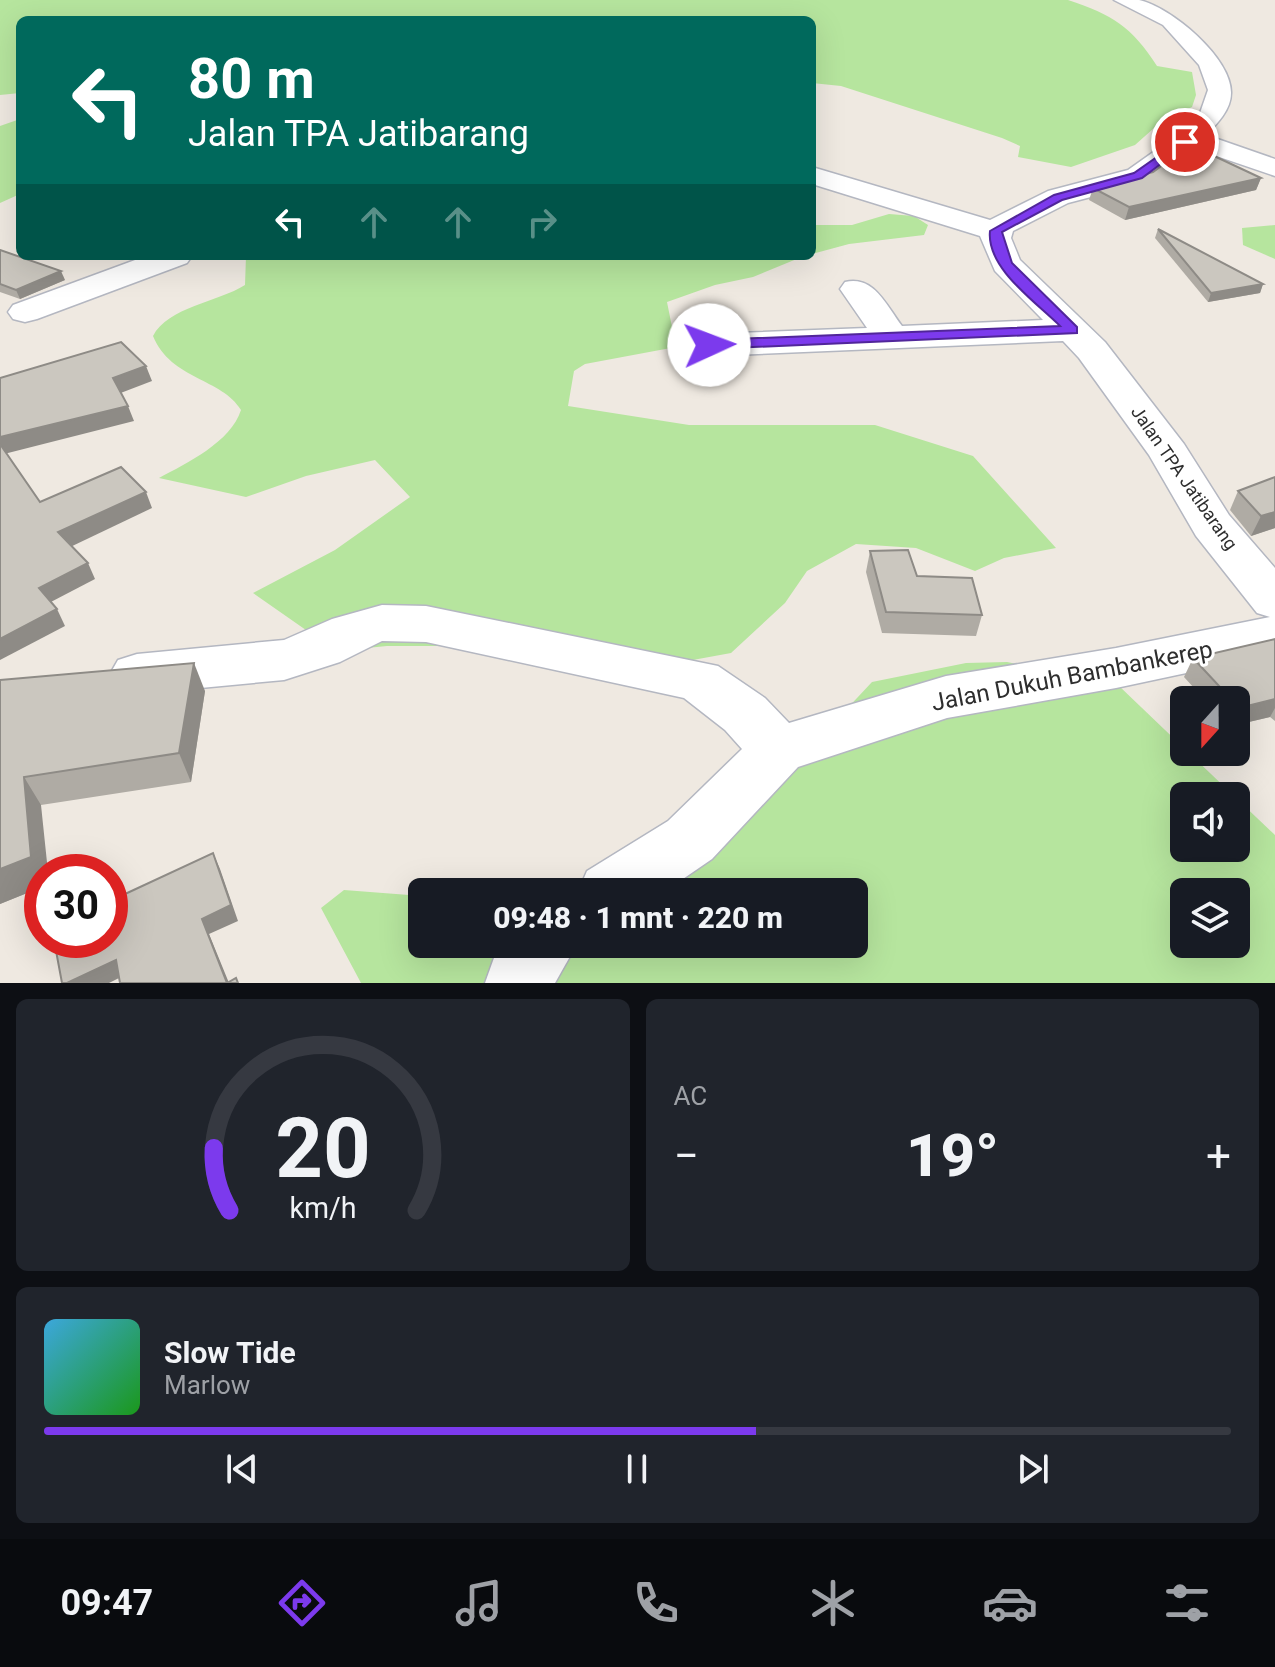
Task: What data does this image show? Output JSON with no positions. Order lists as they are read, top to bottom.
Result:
{
  "streets": {
    "street": ["Jalan TPA Jatibarang", "Jalan Dukuh Bambankerep"]
  },
  "north": "bottom",
  "page": {
    "turn": ["80 m", "Jalan TPA Jatibarang"],
    "limit": "30",
    "trip": "09:48 · 1 mnt · 220 m",
    "tile": "AC",
    "heat": ["−", "19°", "+"],
    "song": ["Slow Tide", "Marlow"],
    "tabs": "09:47",
    "gauge": ["20", "km/h"]
  }
}
